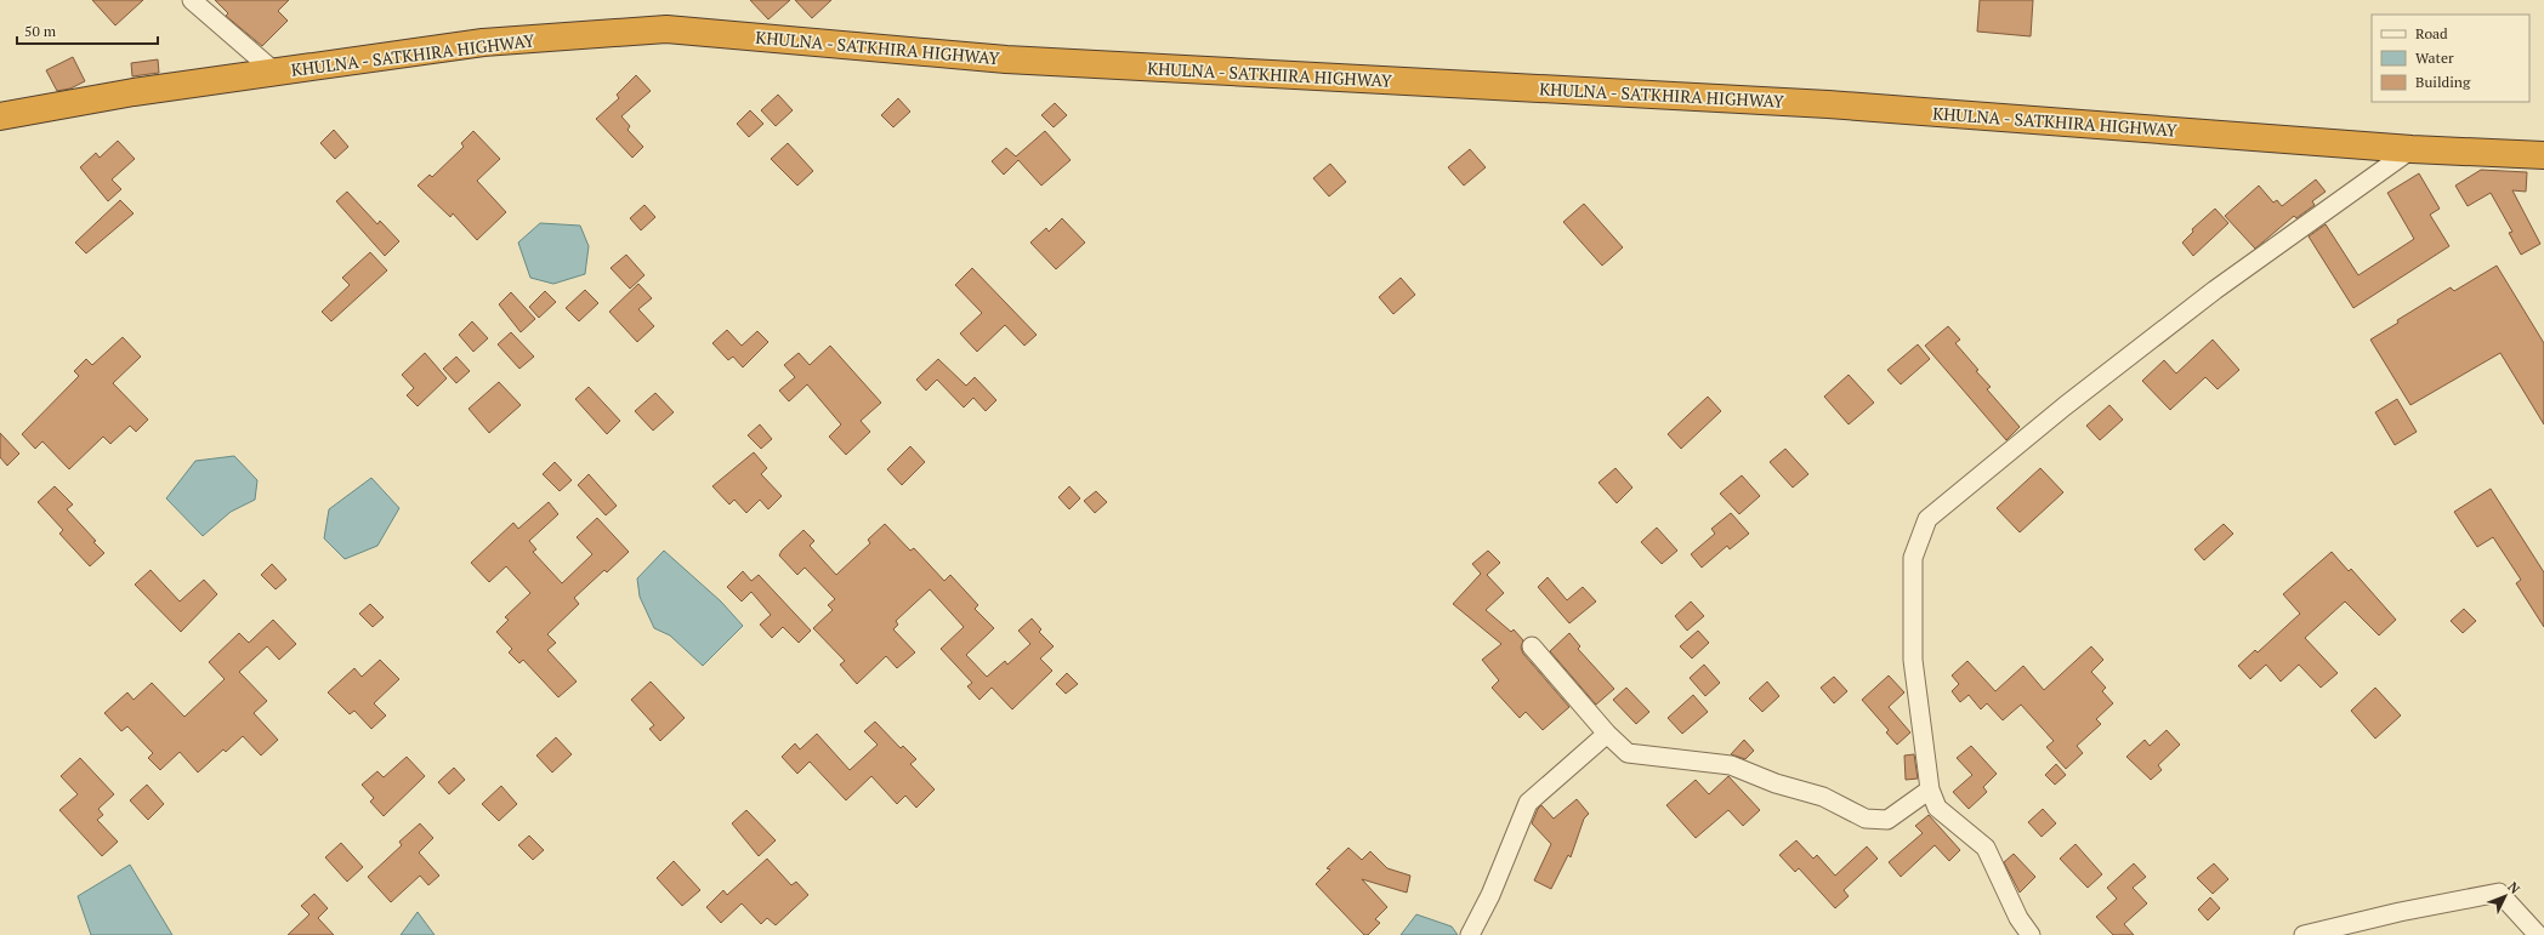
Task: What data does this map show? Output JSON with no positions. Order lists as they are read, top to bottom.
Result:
{
  "streets": {
    "highway": ["KHULNA - SATKHIRA HIGHWAY"]
  },
  "legend": ["Road", "Water", "Building"],
  "scale_bar": "50 m",
  "north": "top right"
}
